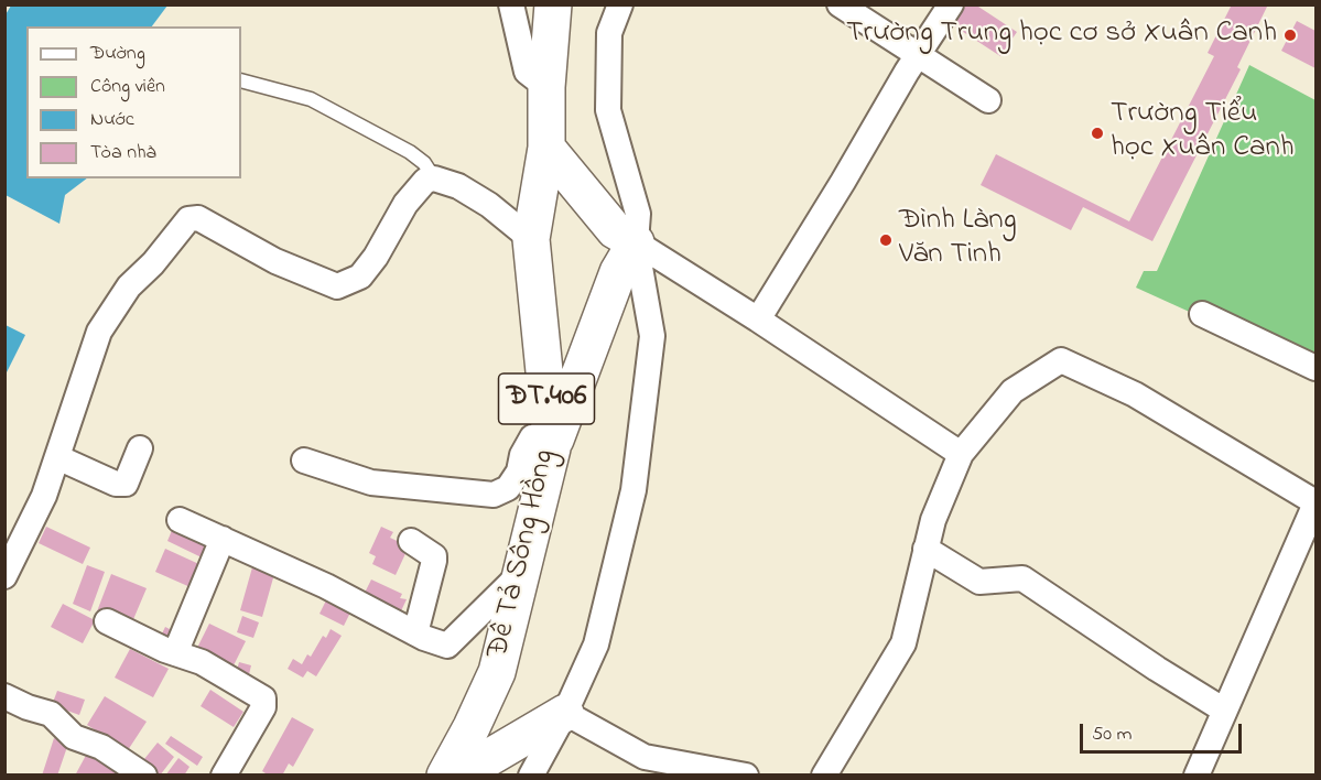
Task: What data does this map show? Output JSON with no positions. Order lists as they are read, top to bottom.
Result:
{
  "streets": {
    "main road": ["ĐT.406", "Đê Tả Sông Hồng"]
  },
  "places": ["Trường Trung học cơ sở Xuân Canh", "Trường Tiểu học Xuân Canh", "Đình Làng Văn Tinh"],
  "legend": [
    "Đường",
    "Công viên",
    "Nước",
    "Tòa nhà"
  ],
  "scale_bar": "50 m"
}
